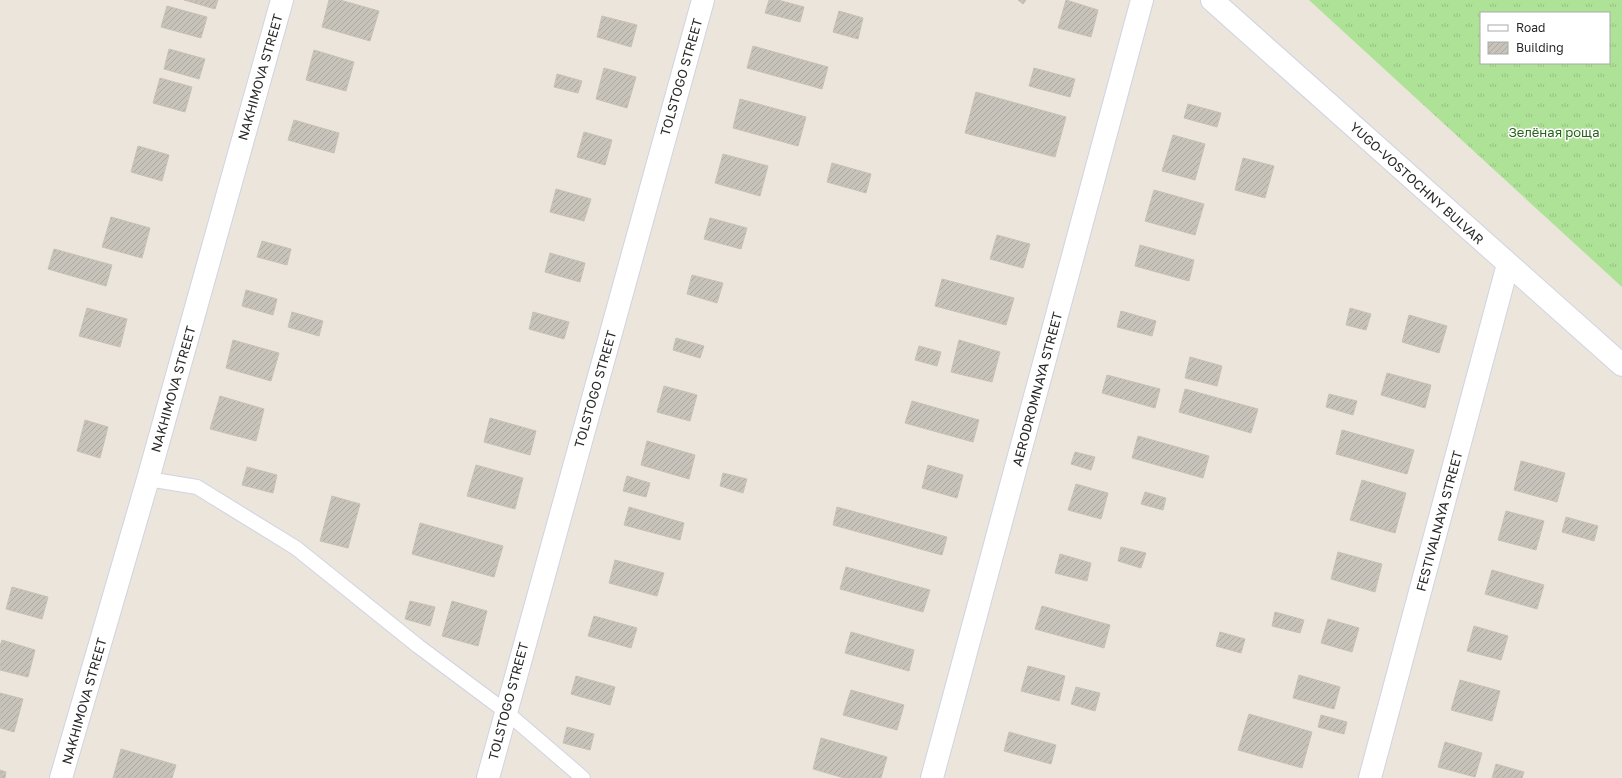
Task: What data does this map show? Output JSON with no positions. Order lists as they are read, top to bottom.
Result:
{
  "streets": {
    "street": [
      "NAKHIMOVA STREET",
      "TOLSTOGO STREET",
      "YUGO-VOSTOCHNY BULVAR",
      "AERODROMNAYA STREET",
      "FESTIVALNAYA STREET"
    ]
  },
  "crossings": [
    ["YUGO-VOSTOCHNY BULVAR", "FESTIVALNAYA STREET"]
  ],
  "parks": ["Зелёная роща"],
  "legend": ["Road", "Building"]
}
